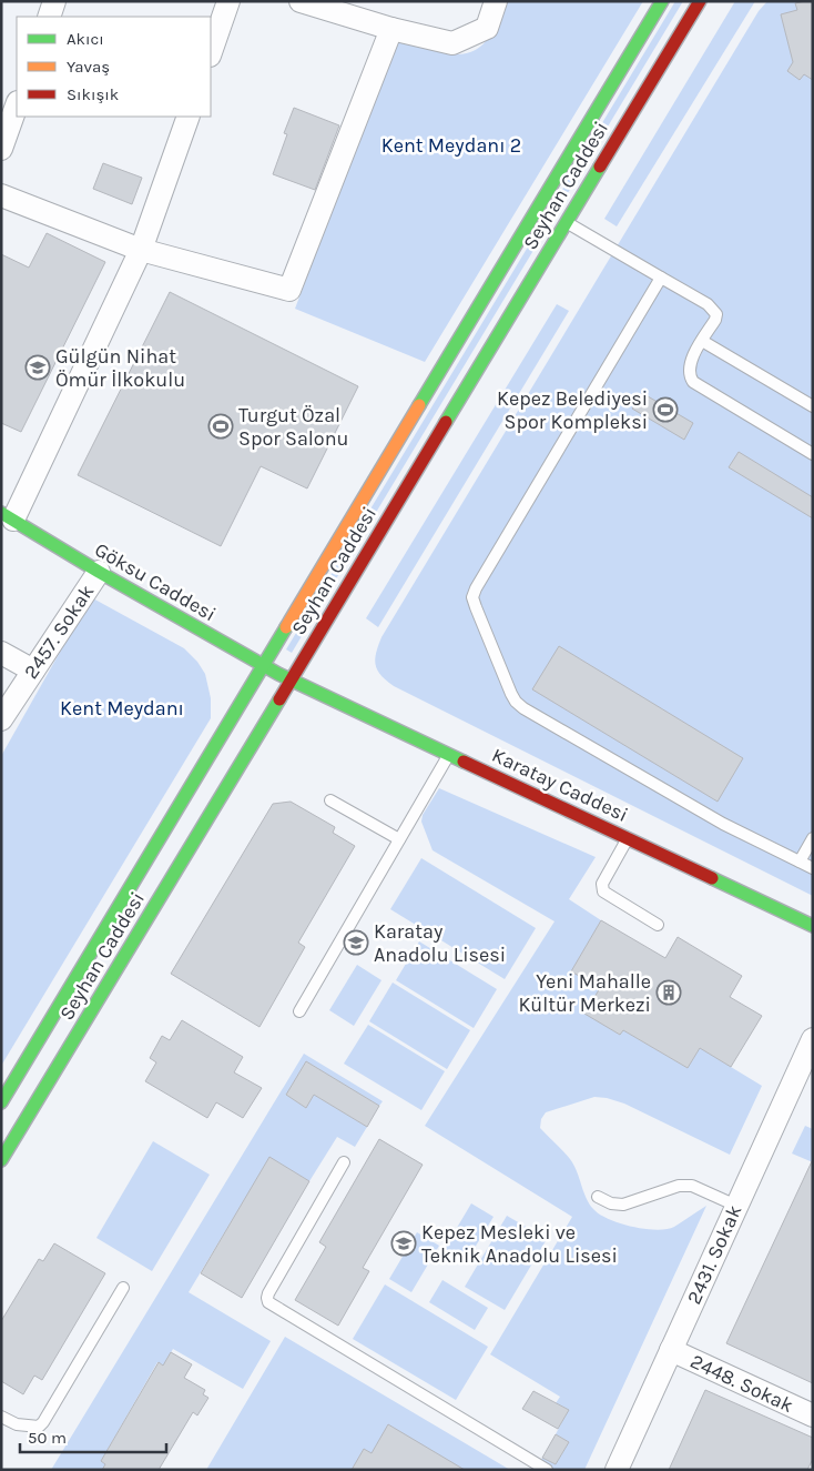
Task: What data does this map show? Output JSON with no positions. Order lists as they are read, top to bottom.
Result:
{
  "streets": {
    "street": [
      "Seyhan Caddesi",
      "Göksu Caddesi",
      "2457. Sokak",
      "Karatay Caddesi",
      "2431. Sokak",
      "2448. Sokak"
    ]
  },
  "crossings": [
    ["Seyhan Caddesi", "Göksu Caddesi"],
    ["Seyhan Caddesi", "Karatay Caddesi"],
    ["Göksu Caddesi", "2457. Sokak"],
    ["Göksu Caddesi", "Karatay Caddesi"],
    ["2431. Sokak", "2448. Sokak"]
  ],
  "parks": ["Kent Meydanı 2", "Kent Meydanı"],
  "places": {
    "school or university": ["Gülgün Nihat Ömür İlkokulu", "Karatay Anadolu Lisesi", "Kepez Mesleki ve Teknik Anadolu Lisesi"],
    "sports": ["Kepez Belediyesi Spor Kompleksi", "Turgut Özal Spor Salonu"],
    "building": ["Yeni Mahalle Kültür Merkezi"]
  },
  "legend": ["Akıcı", "Yavaş", "Sıkışık"],
  "scale_bar": "50 m"
}
